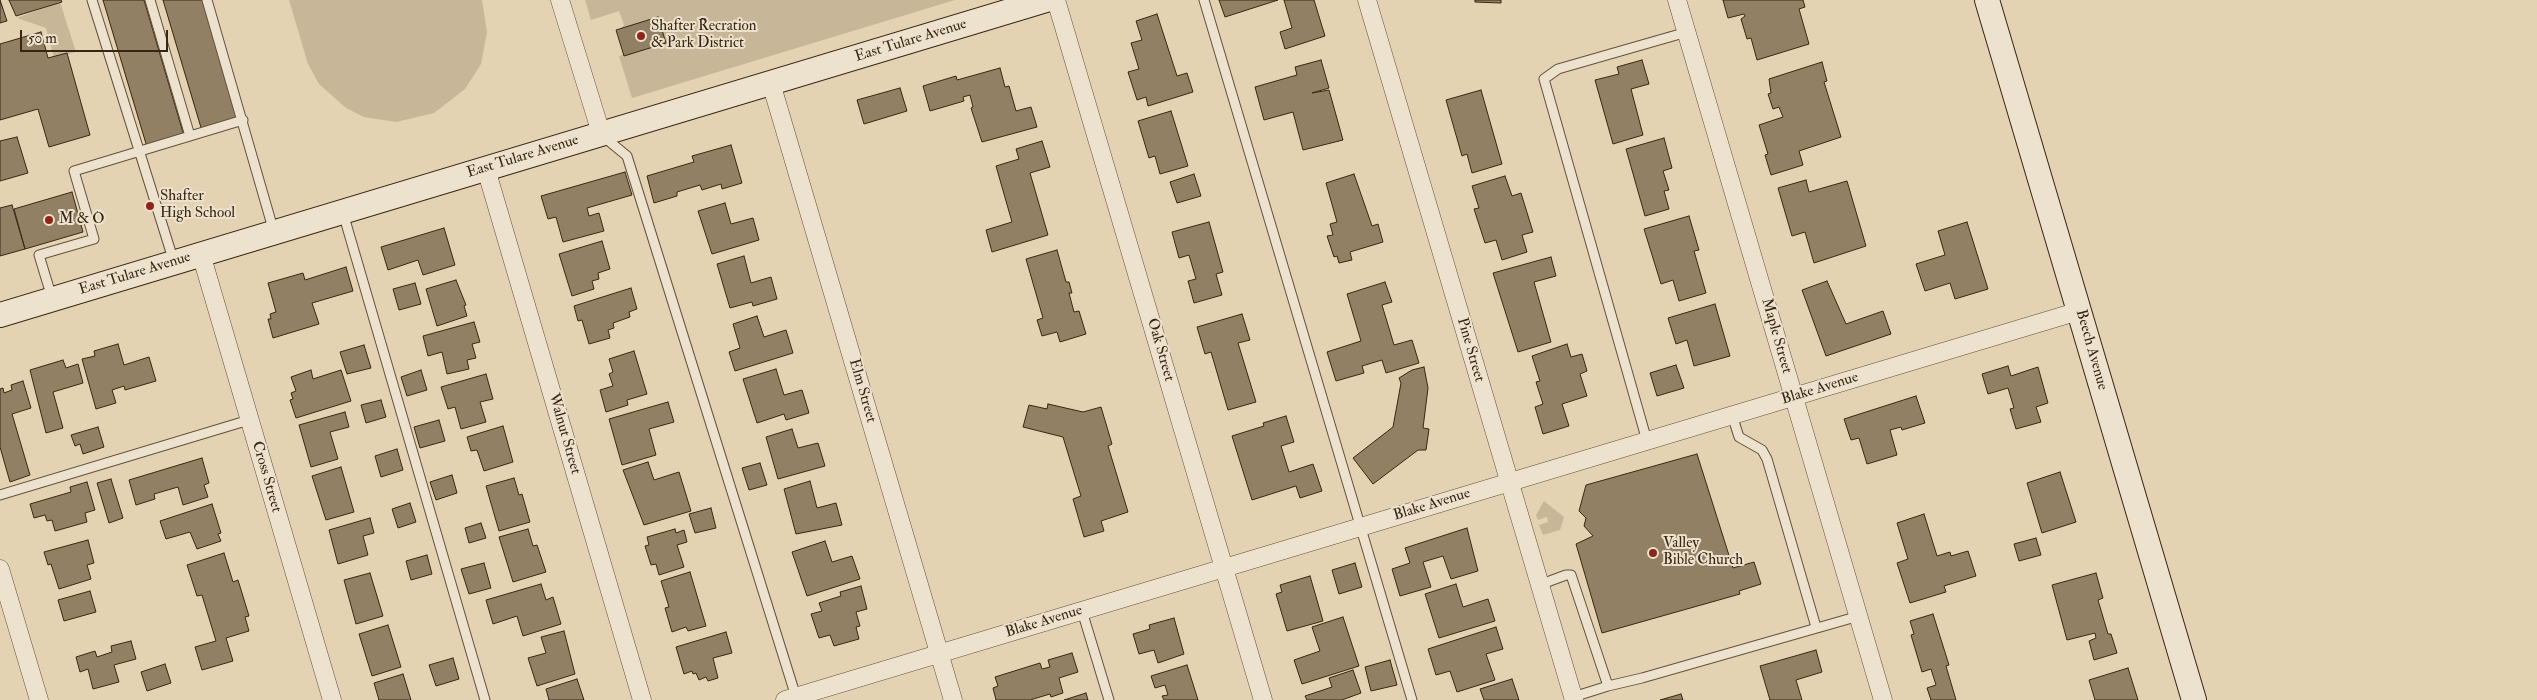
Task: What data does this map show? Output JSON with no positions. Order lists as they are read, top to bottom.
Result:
{
  "streets": {
    "street": [
      "East Tulare Avenue",
      "Maple Street",
      "Oak Street",
      "Pine Street",
      "Beech Avenue",
      "Blake Avenue",
      "Elm Street",
      "Walnut Street",
      "Cross Street"
    ]
  },
  "crossings": [
    ["East Tulare Avenue", "Elm Street"],
    ["East Tulare Avenue", "Walnut Street"],
    ["East Tulare Avenue", "Cross Street"],
    ["Maple Street", "Blake Avenue"],
    ["Oak Street", "Blake Avenue"],
    ["Pine Street", "Blake Avenue"],
    ["Beech Avenue", "Blake Avenue"],
    ["Blake Avenue", "Elm Street"]
  ],
  "places": [
    "Shafter Recration & Park District",
    "Shafter High School",
    "M & O",
    "Valley Bible Church"
  ],
  "scale_bar": "50 m"
}
